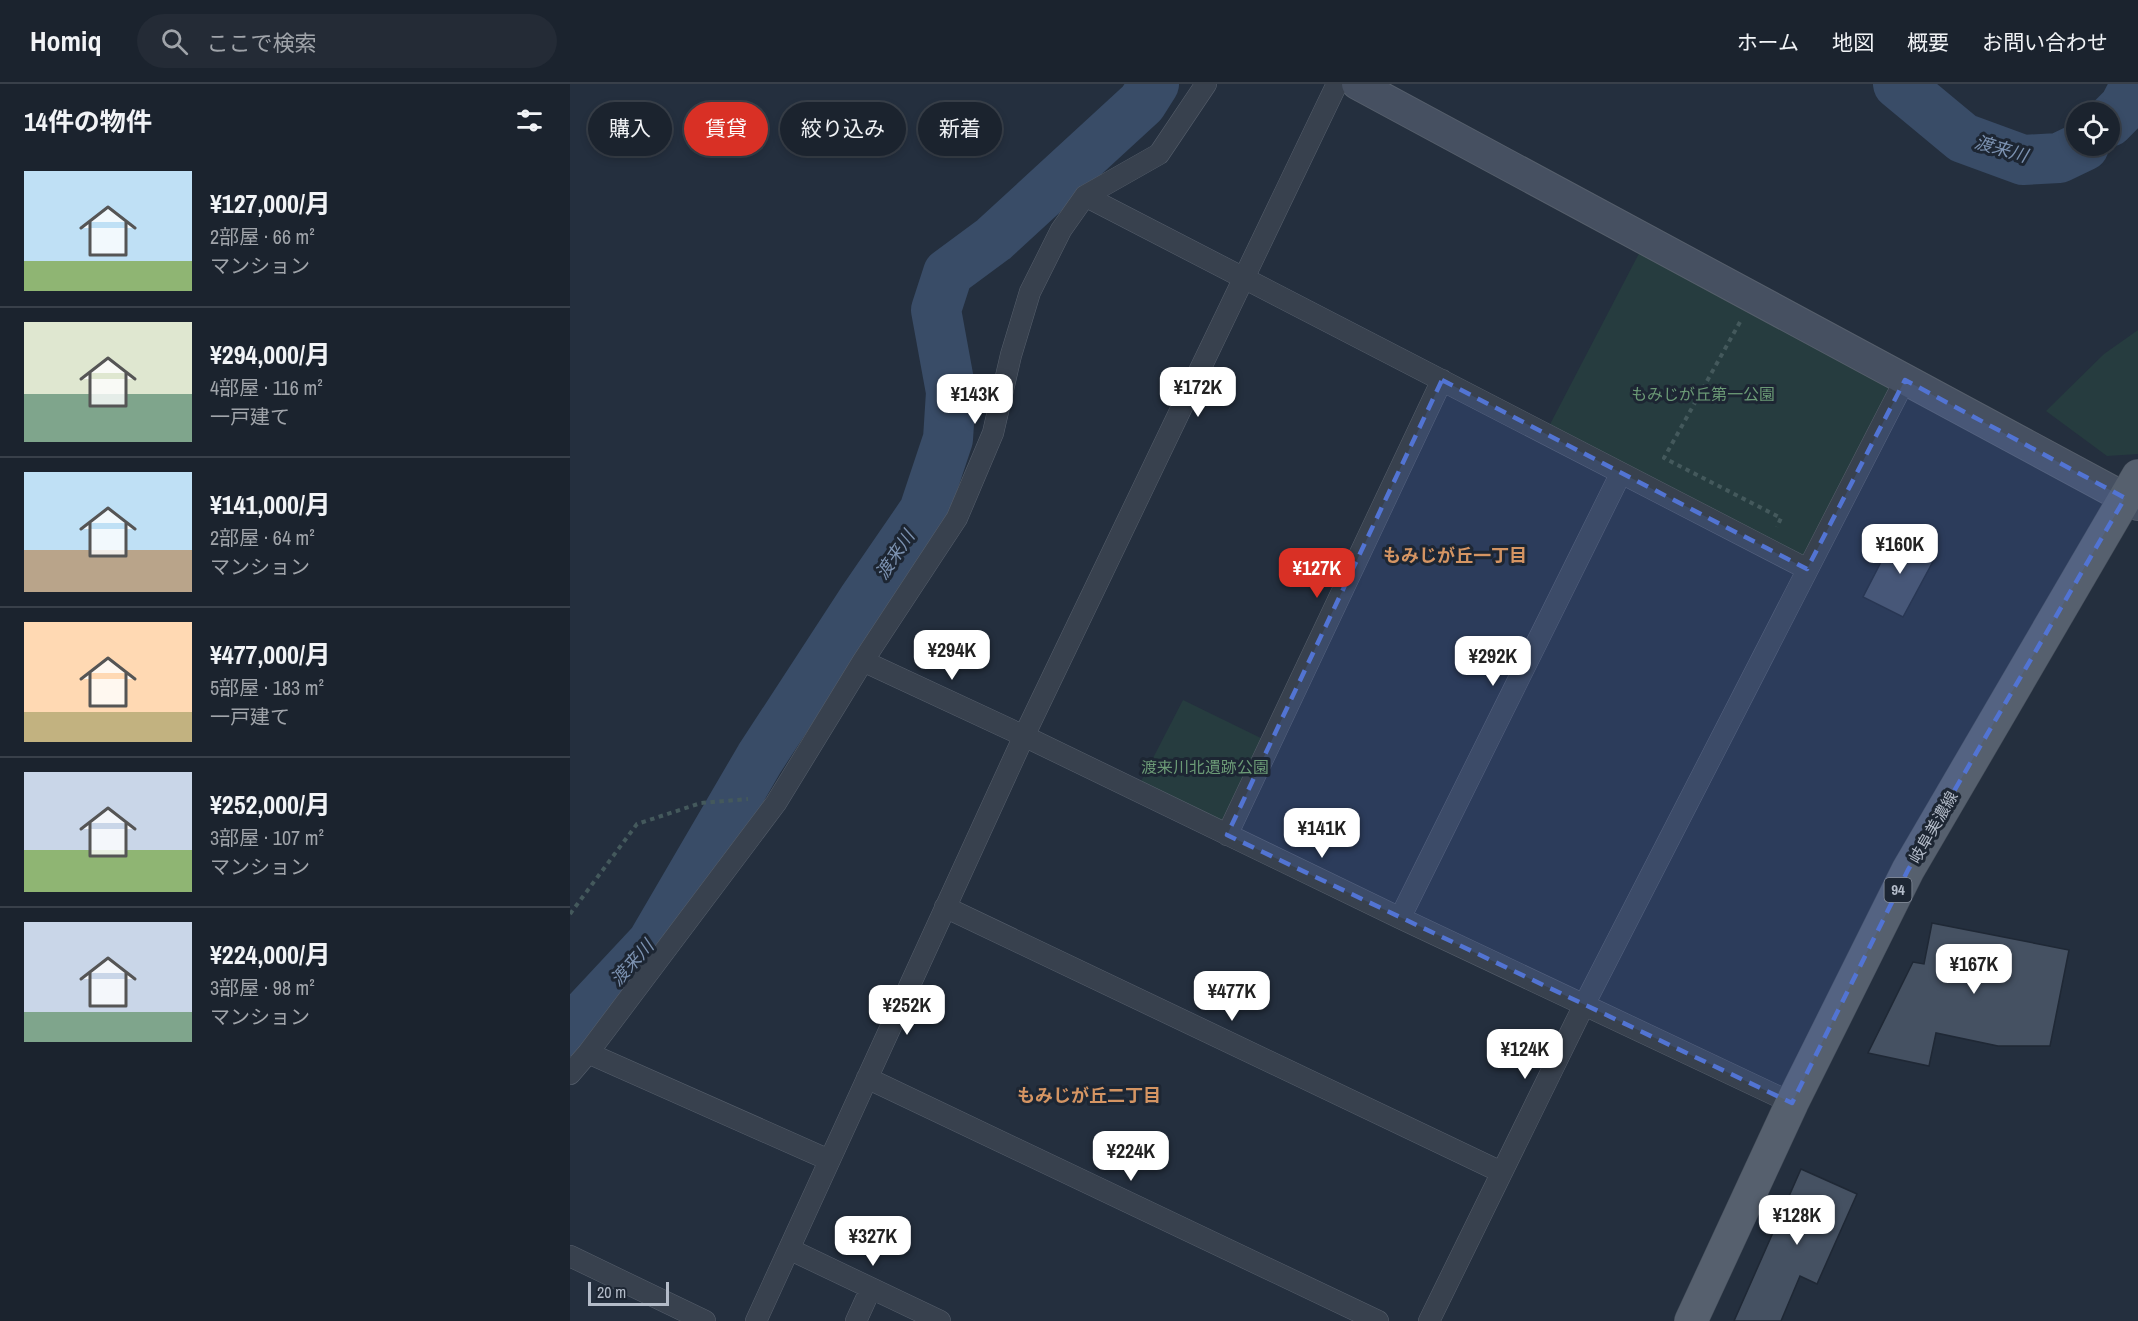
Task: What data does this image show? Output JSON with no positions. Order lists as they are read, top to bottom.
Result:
{
  "streets": {
    "main road": ["岐阜美濃線", "94"]
  },
  "districts": ["もみじが丘一丁目", "もみじが丘二丁目"],
  "water": ["渡来川"],
  "parks": ["もみじが丘第一公園", "渡来川北遺跡公園"],
  "scale_bar": "20 m",
  "page": {
    "header": "Homiq",
    "search": "ここで検索",
    "nav": [
      "ホーム",
      "地図",
      "概要",
      "お問い合わせ"
    ],
    "heading": "14件の物件",
    "chip": [
      "購入",
      "賃貸",
      "絞り込み",
      "新着"
    ],
    "list": [
      {
        "name": "¥127,000/月",
        "note": "2部屋 · 66 m² · マンション"
      },
      {
        "name": "¥294,000/月",
        "note": "4部屋 · 116 m² · 一戸建て"
      },
      {
        "name": "¥141,000/月",
        "note": "2部屋 · 64 m² · マンション"
      },
      {
        "name": "¥477,000/月",
        "note": "5部屋 · 183 m² · 一戸建て"
      },
      {
        "name": "¥252,000/月",
        "note": "3部屋 · 107 m² · マンション"
      },
      {
        "name": "¥224,000/月",
        "note": "3部屋 · 98 m² · マンション"
      }
    ],
    "price": [
      "¥172K",
      "¥143K",
      "¥160K",
      "¥127K",
      "¥294K",
      "¥292K",
      "¥141K",
      "¥167K",
      "¥477K",
      "¥252K",
      "¥124K",
      "¥224K",
      "¥128K",
      "¥327K"
    ],
    "scale": "20 m"
  }
}
